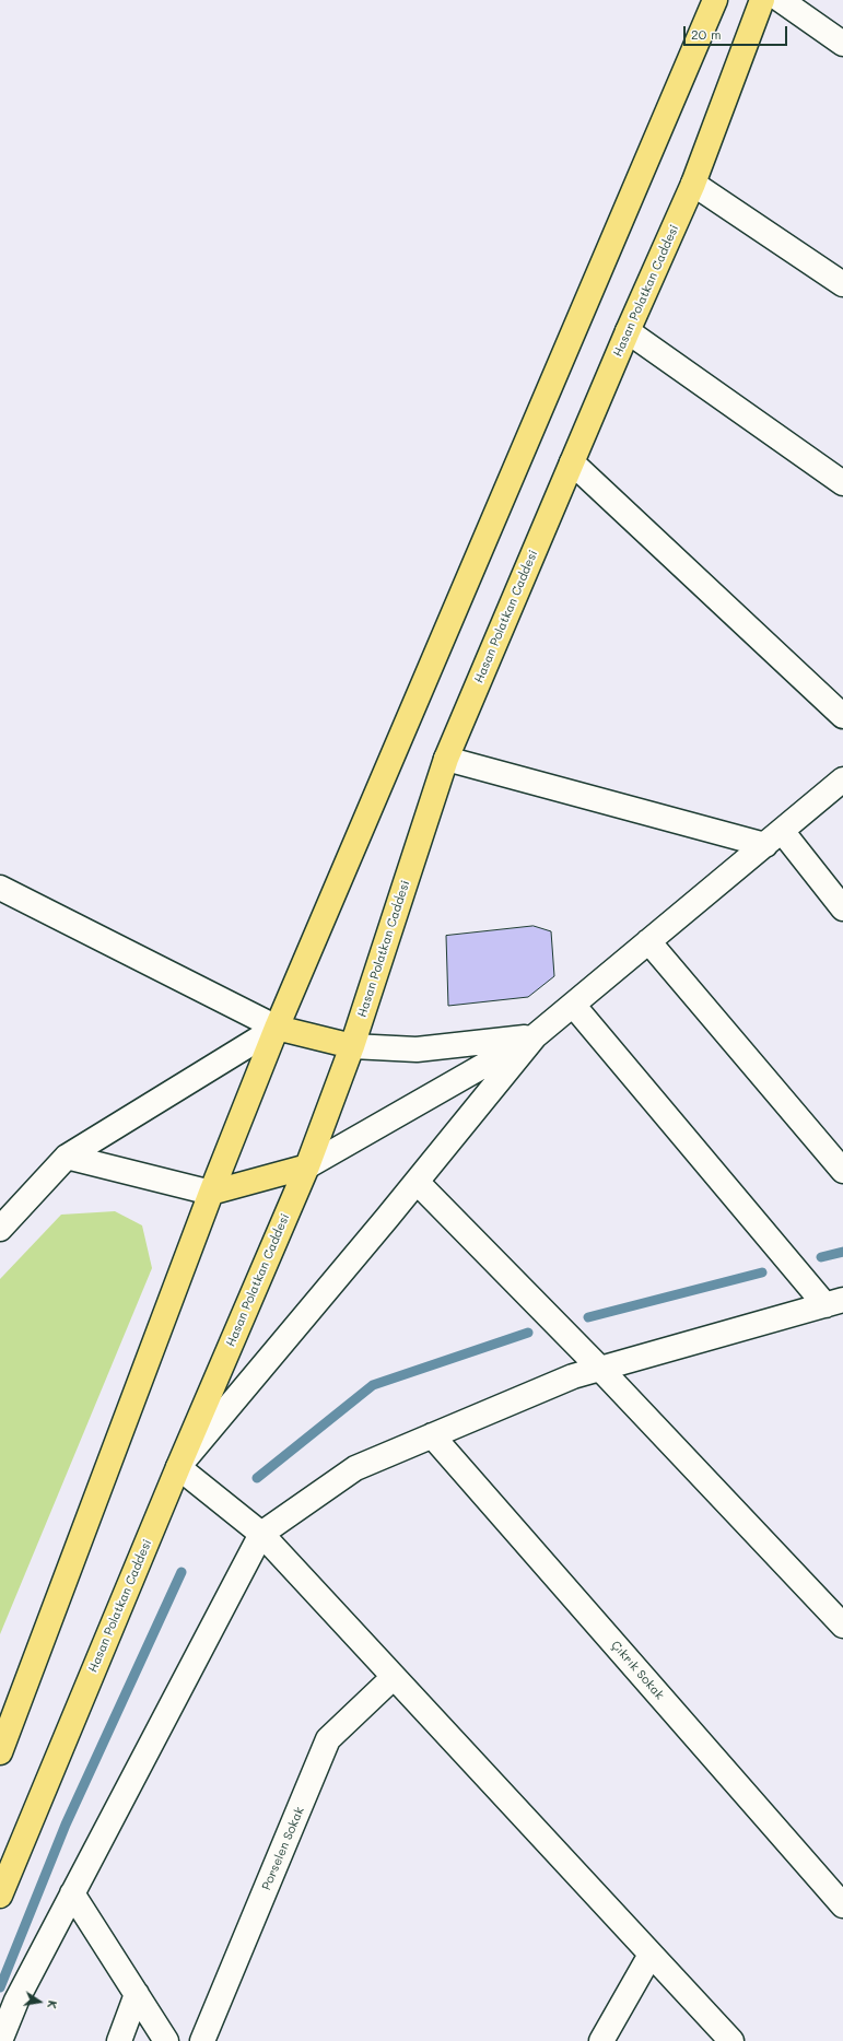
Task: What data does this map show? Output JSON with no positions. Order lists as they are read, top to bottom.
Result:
{
  "streets": {
    "main road": ["Hasan Polatkan Caddesi"],
    "street": ["Çıkrık Sokak", "Porselen Sokak"]
  },
  "scale_bar": "20 m",
  "north": "right"
}
